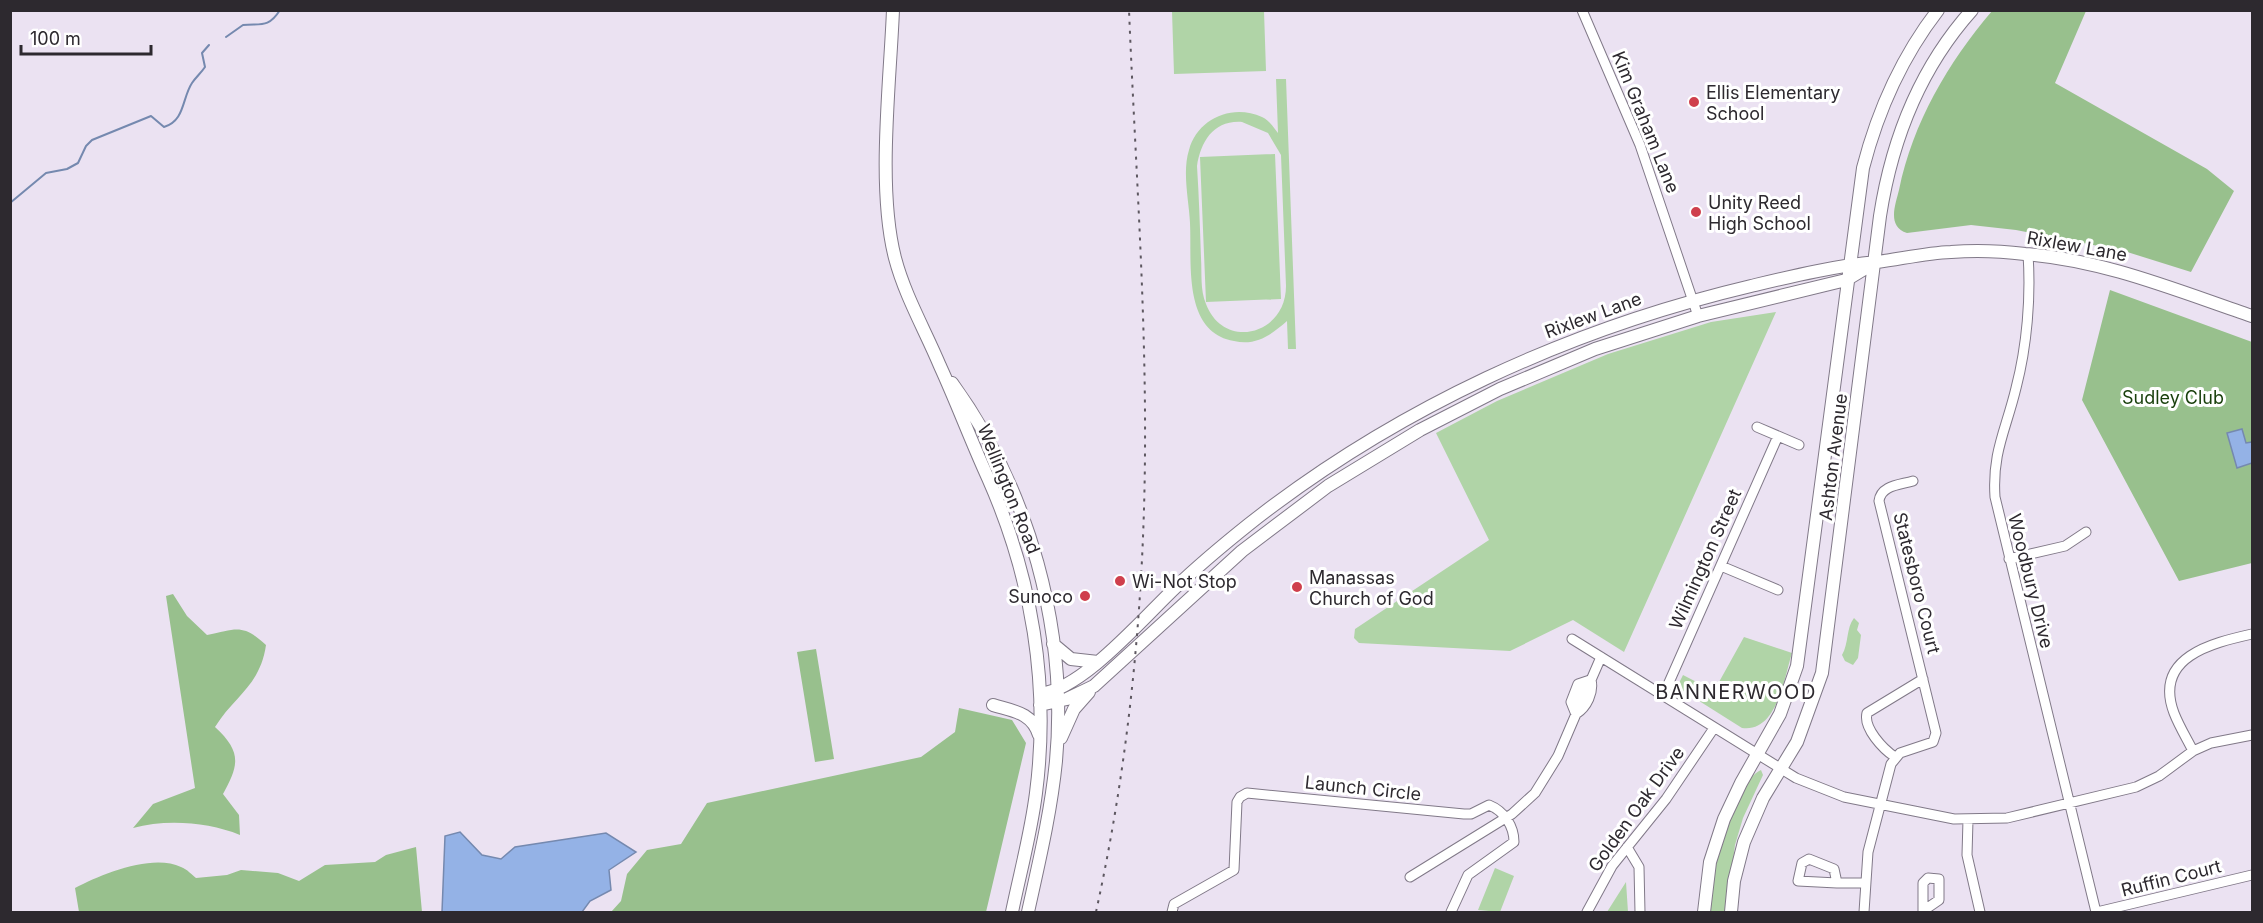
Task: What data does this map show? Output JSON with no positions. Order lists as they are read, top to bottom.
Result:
{
  "streets": {
    "main road": ["Rixlew Lane", "Ashton Avenue", "Wellington Road"],
    "street": [
      "Kim Graham Lane",
      "Wilmington Street",
      "Woodbury Drive",
      "Statesboro Court",
      "Launch Circle",
      "Golden Oak Drive",
      "Ruffin Court"
    ]
  },
  "crossings": [
    ["Kim Graham Lane", "Rixlew Lane"],
    ["Rixlew Lane", "Ashton Avenue"],
    ["Rixlew Lane", "Wellington Road"],
    ["Rixlew Lane", "Woodbury Drive"],
    ["Woodbury Drive", "Ruffin Court"]
  ],
  "districts": ["BANNERWOOD"],
  "parks": ["Sudley Club"],
  "places": [
    "Ellis Elementary School",
    "Unity Reed High School",
    "Wi-Not Stop",
    "Manassas Church of God",
    "Sunoco"
  ],
  "scale_bar": "100 m"
}
